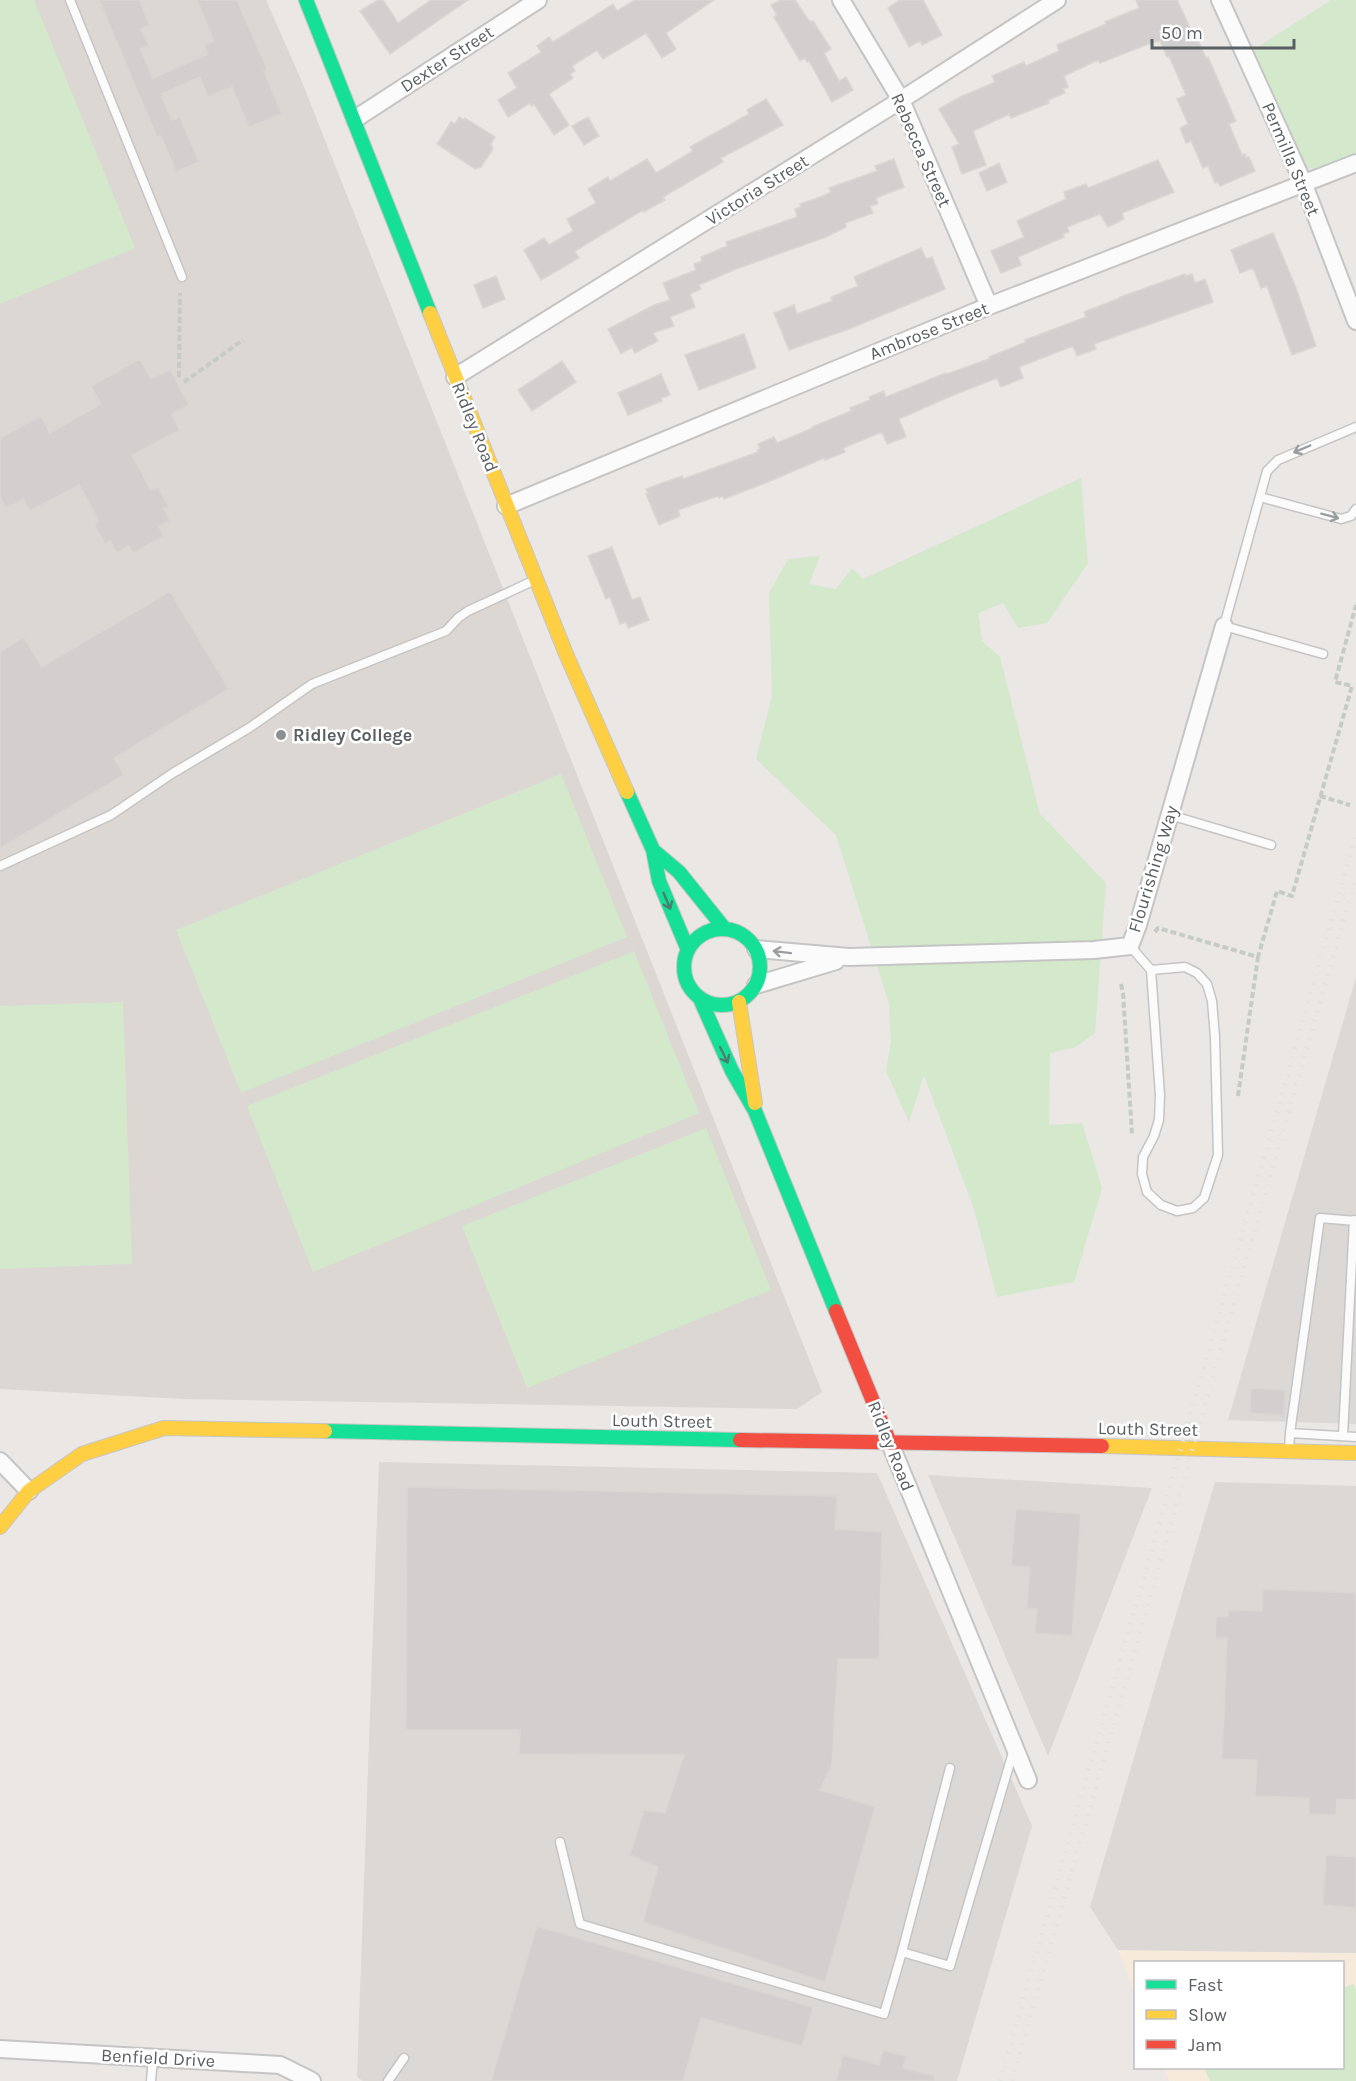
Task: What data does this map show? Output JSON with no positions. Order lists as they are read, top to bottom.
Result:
{
  "streets": {
    "street": [
      "Dexter Street",
      "Rebecca Street",
      "Permilla Street",
      "Victoria Street",
      "Ambrose Street",
      "Ridley Road",
      "Flourishing Way",
      "Louth Street",
      "Benfield Drive"
    ]
  },
  "crossings": [
    ["Dexter Street", "Ridley Road"],
    ["Rebecca Street", "Victoria Street"],
    ["Rebecca Street", "Ambrose Street"],
    ["Permilla Street", "Ambrose Street"],
    ["Victoria Street", "Ridley Road"],
    ["Ambrose Street", "Ridley Road"],
    ["Ridley Road", "Flourishing Way"],
    ["Ridley Road", "Louth Street"]
  ],
  "places": ["Ridley College"],
  "legend": ["Fast", "Slow", "Jam"],
  "scale_bar": "50 m"
}
